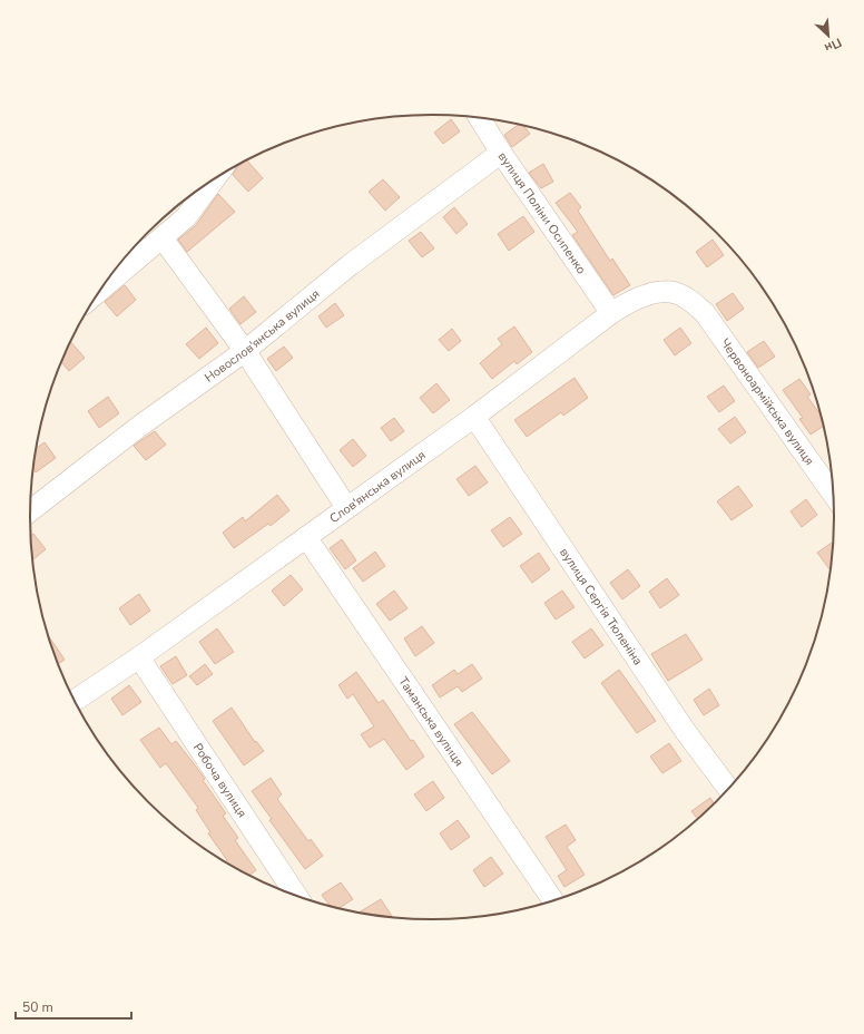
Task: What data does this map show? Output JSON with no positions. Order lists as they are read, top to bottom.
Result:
{
  "streets": {
    "street": [
      "вулиця Поліни Осипенко",
      "Новослов'янська вулиця",
      "Червоноармійська вулиця",
      "Слов'янська вулиця",
      "вулиця Сергія Тюленіна",
      "Таманська вулиця",
      "Робоча вулиця"
    ]
  },
  "crossings": [
    ["вулиця Поліни Осипенко", "Новослов'янська вулиця"],
    ["вулиця Поліни Осипенко", "Слов'янська вулиця"],
    ["Червоноармійська вулиця", "Слов'янська вулиця"],
    ["Слов'янська вулиця", "вулиця Сергія Тюленіна"],
    ["Слов'янська вулиця", "Таманська вулиця"],
    ["Слов'янська вулиця", "Робоча вулиця"]
  ],
  "scale_bar": "50 m",
  "north": "bottom right"
}
